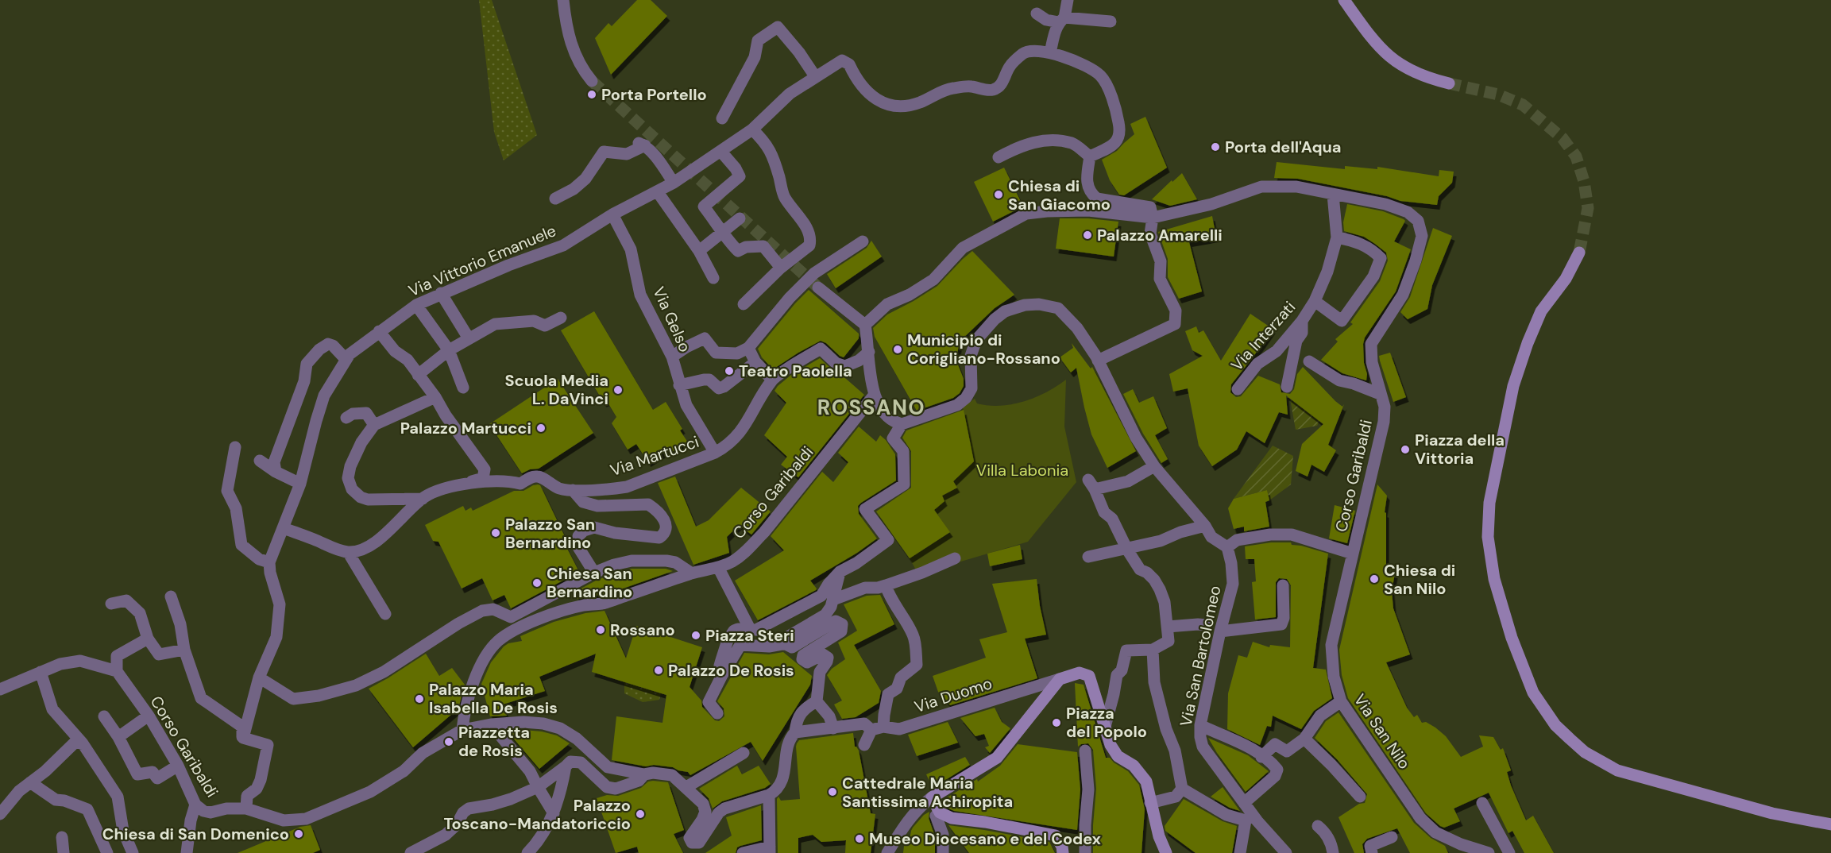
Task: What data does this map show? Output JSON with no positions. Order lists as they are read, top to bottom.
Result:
{
  "streets": {
    "street": [
      "Via Vittorio Emanuele",
      "Via Gelso",
      "Via Interzati",
      "Via Martucci",
      "Corso Garibaldi",
      "Via San Bartolomeo",
      "Via Duomo",
      "Via San Nilo"
    ]
  },
  "crossings": [
    ["Via Vittorio Emanuele", "Via Gelso"],
    ["Via Gelso", "Via Martucci"],
    ["Via Interzati", "Corso Garibaldi"],
    ["Corso Garibaldi", "Via San Nilo"]
  ],
  "districts": ["ROSSANO"],
  "parks": ["Villa Labonia"],
  "places": [
    "Porta Portello",
    "Porta dell'Aqua",
    "Chiesa di San Giacomo",
    "Palazzo Amarelli",
    "Municipio di Corigliano-Rossano",
    "Teatro Paolella",
    "Scuola Media L. DaVinci",
    "Palazzo Martucci",
    "Piazza della Vittoria",
    "Palazzo San Bernardino",
    "Chiesa di San Nilo",
    "Chiesa San Bernardino",
    "Rossano",
    "Piazza Steri",
    "Palazzo De Rosis",
    "Palazzo Maria Isabella De Rosis",
    "Piazza del Popolo",
    "Piazzetta de Rosis",
    "Cattedrale Maria Santissima Achiropita",
    "Palazzo Toscano-Mandatoriccio",
    "Chiesa di San Domenico",
    "Museo Diocesano e del Codex"
  ]
}
